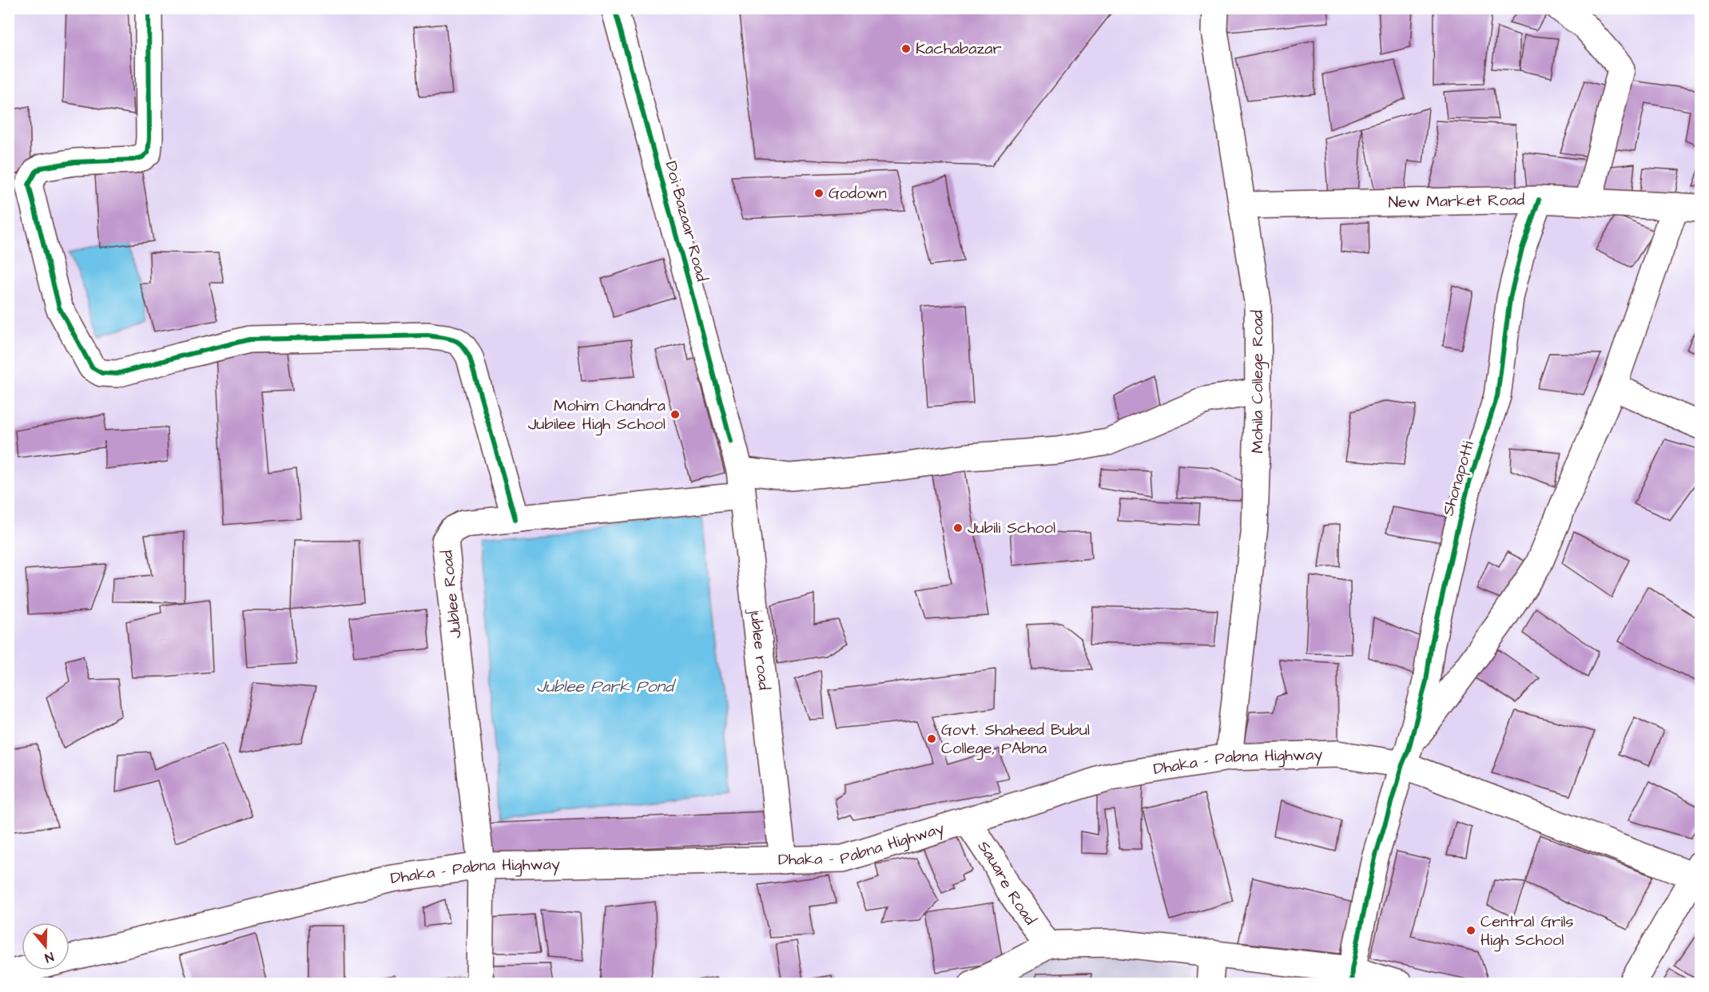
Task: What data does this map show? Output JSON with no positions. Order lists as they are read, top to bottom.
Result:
{
  "streets": {
    "street": [
      "New Market Road",
      "Doi Bazaar Road",
      "Mohila College Road",
      "Shonapotti",
      "Jublee Road",
      "jublee road",
      "Dhaka - Pabna Highway",
      "Sauare Road"
    ]
  },
  "crossings": [
    ["New Market Road", "Mohila College Road"],
    ["New Market Road", "Shonapotti"],
    ["Doi Bazaar Road", "jublee road"],
    ["Mohila College Road", "Jublee Road"],
    ["Mohila College Road", "Dhaka - Pabna Highway"],
    ["Shonapotti", "Dhaka - Pabna Highway"],
    ["Jublee Road", "jublee road"],
    ["Jublee Road", "Dhaka - Pabna Highway"],
    ["jublee road", "Dhaka - Pabna Highway"],
    ["Dhaka - Pabna Highway", "Sauare Road"]
  ],
  "water": ["Jublee Park Pond"],
  "places": [
    "Kachabazar",
    "Godown",
    "Mohim Chandra Jubilee High School",
    "Jubili School",
    "Govt. Shaheed Bubul College, PAbna",
    "Central Grils High School"
  ],
  "north": "bottom"
}
